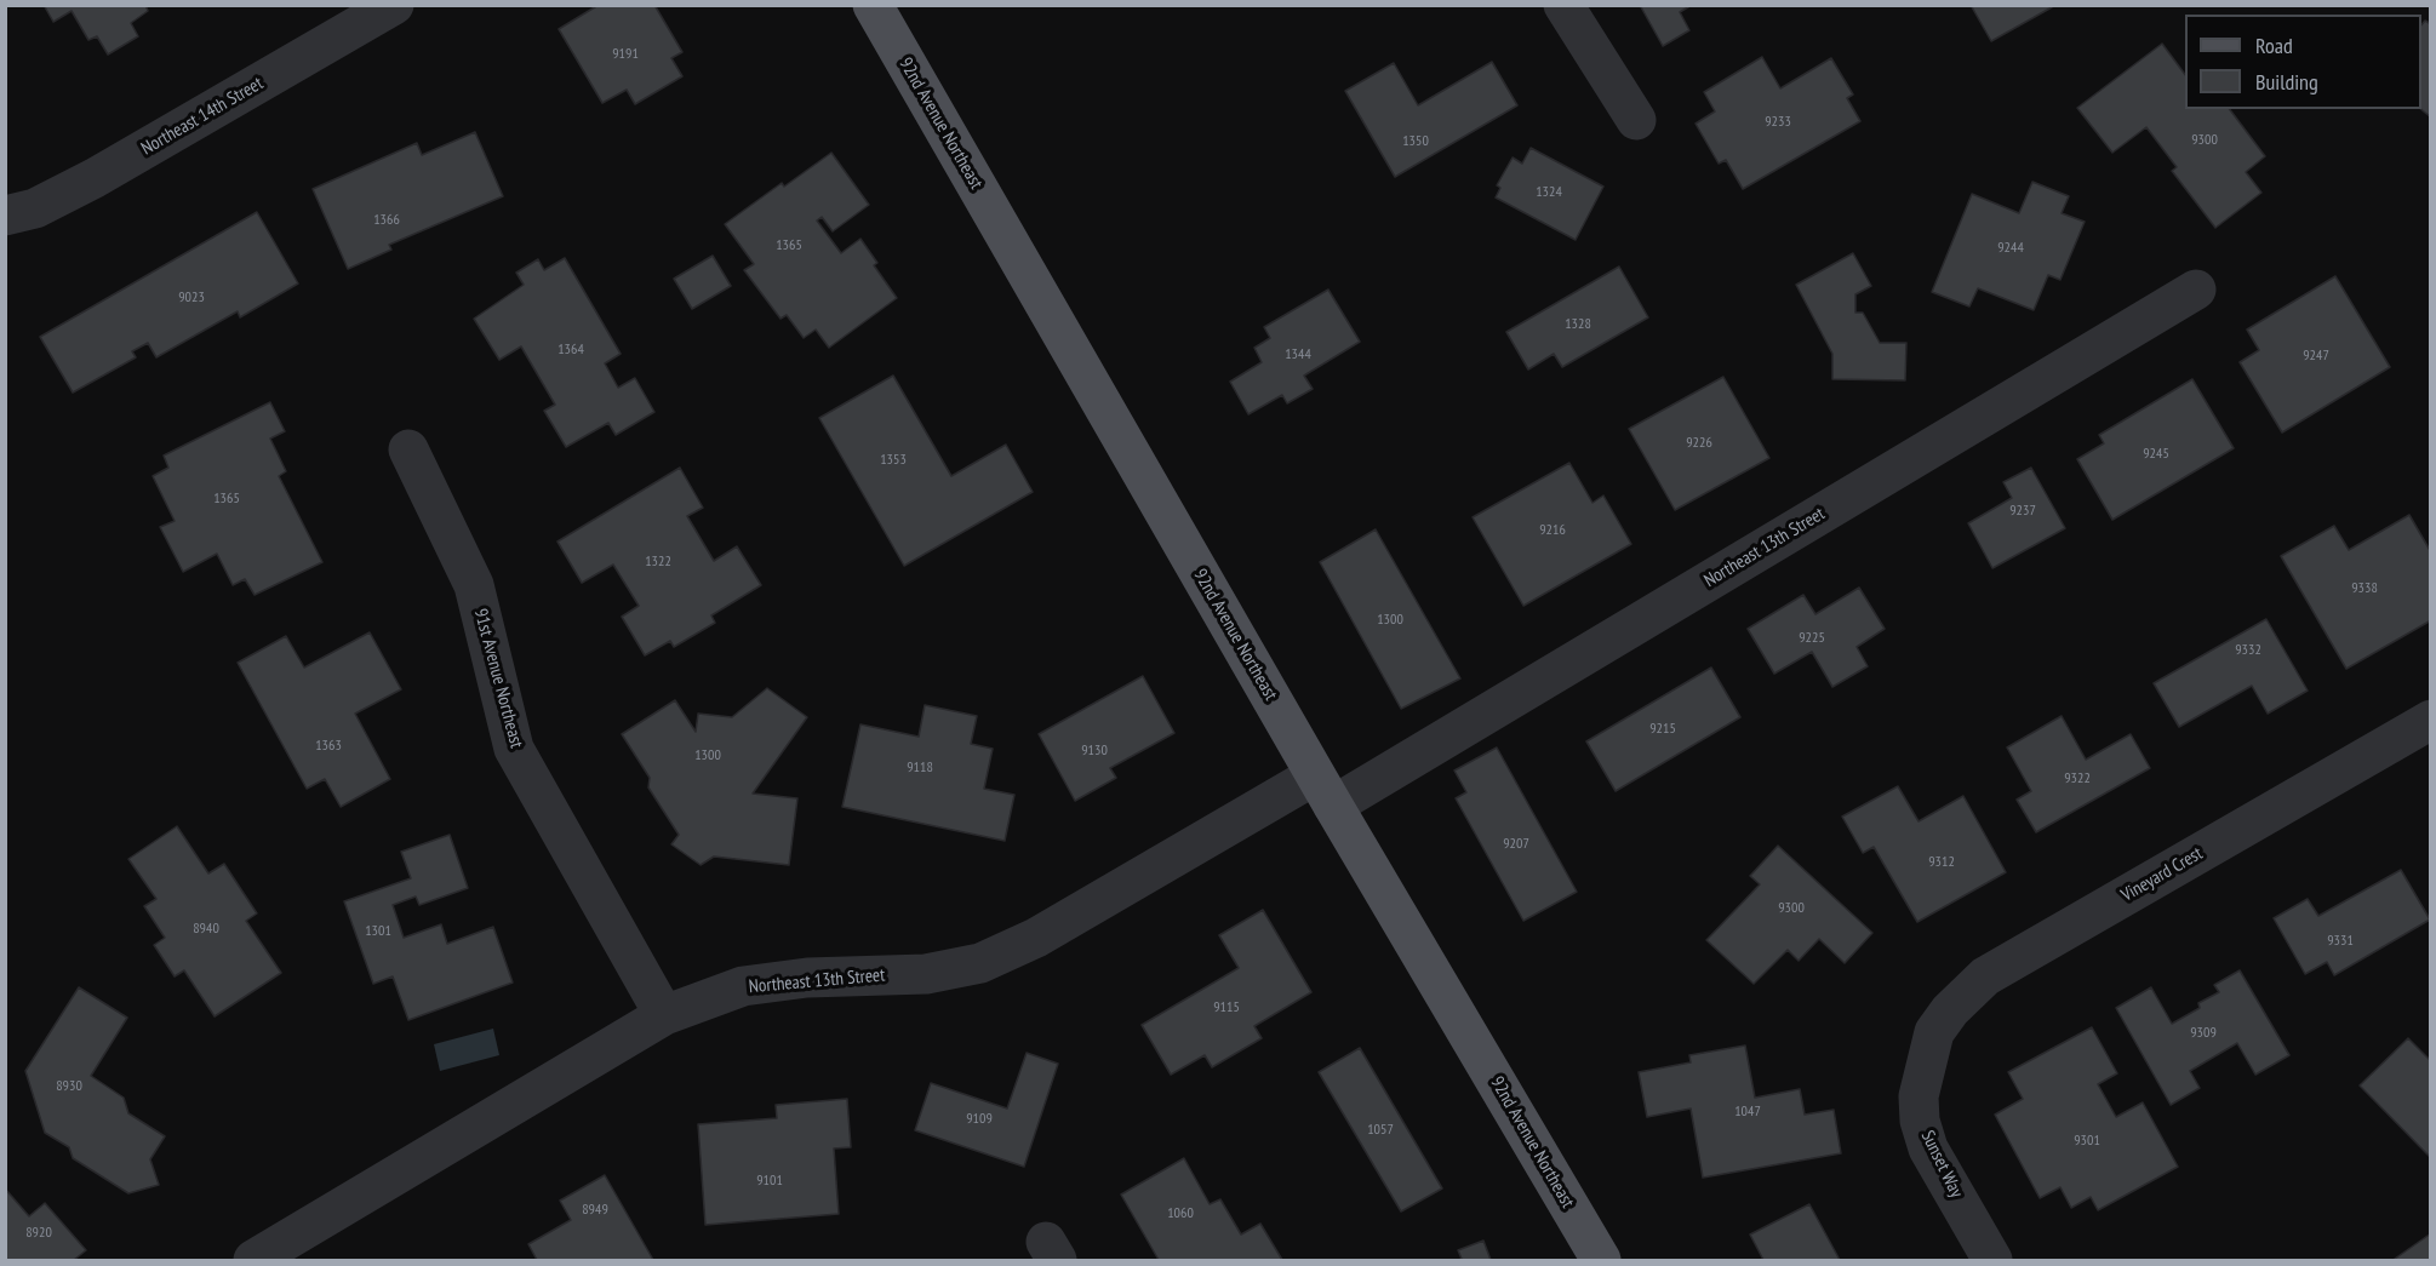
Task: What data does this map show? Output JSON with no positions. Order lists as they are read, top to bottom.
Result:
{
  "streets": {
    "main road": ["92nd Avenue Northeast"],
    "street": [
      "Northeast 14th Street",
      "Northeast 13th Street",
      "91st Avenue Northeast",
      "Vineyard Crest",
      "Sunset Way"
    ]
  },
  "crossings": [
    ["92nd Avenue Northeast", "Northeast 13th Street"],
    ["Northeast 13th Street", "91st Avenue Northeast"],
    ["Vineyard Crest", "Sunset Way"]
  ],
  "house_numbers": [
    "9191",
    "9233",
    "9300",
    "1350",
    "1324",
    "1366",
    "1365",
    "9244",
    "9023",
    "1328",
    "1364",
    "1344",
    "9247",
    "9226",
    "9245",
    "1353",
    "1365",
    "9237",
    "9216",
    "1322",
    "9338",
    "1300",
    "9225",
    "9332",
    "9215",
    "1363",
    "9130",
    "1300",
    "9118",
    "9322",
    "9207",
    "9312",
    "9300",
    "8940",
    "1301",
    "9331",
    "9115",
    "9309",
    "8930",
    "1047",
    "9109",
    "1057",
    "9301",
    "9101",
    "8949",
    "1060",
    "8920"
  ],
  "legend": ["Road", "Building"]
}
